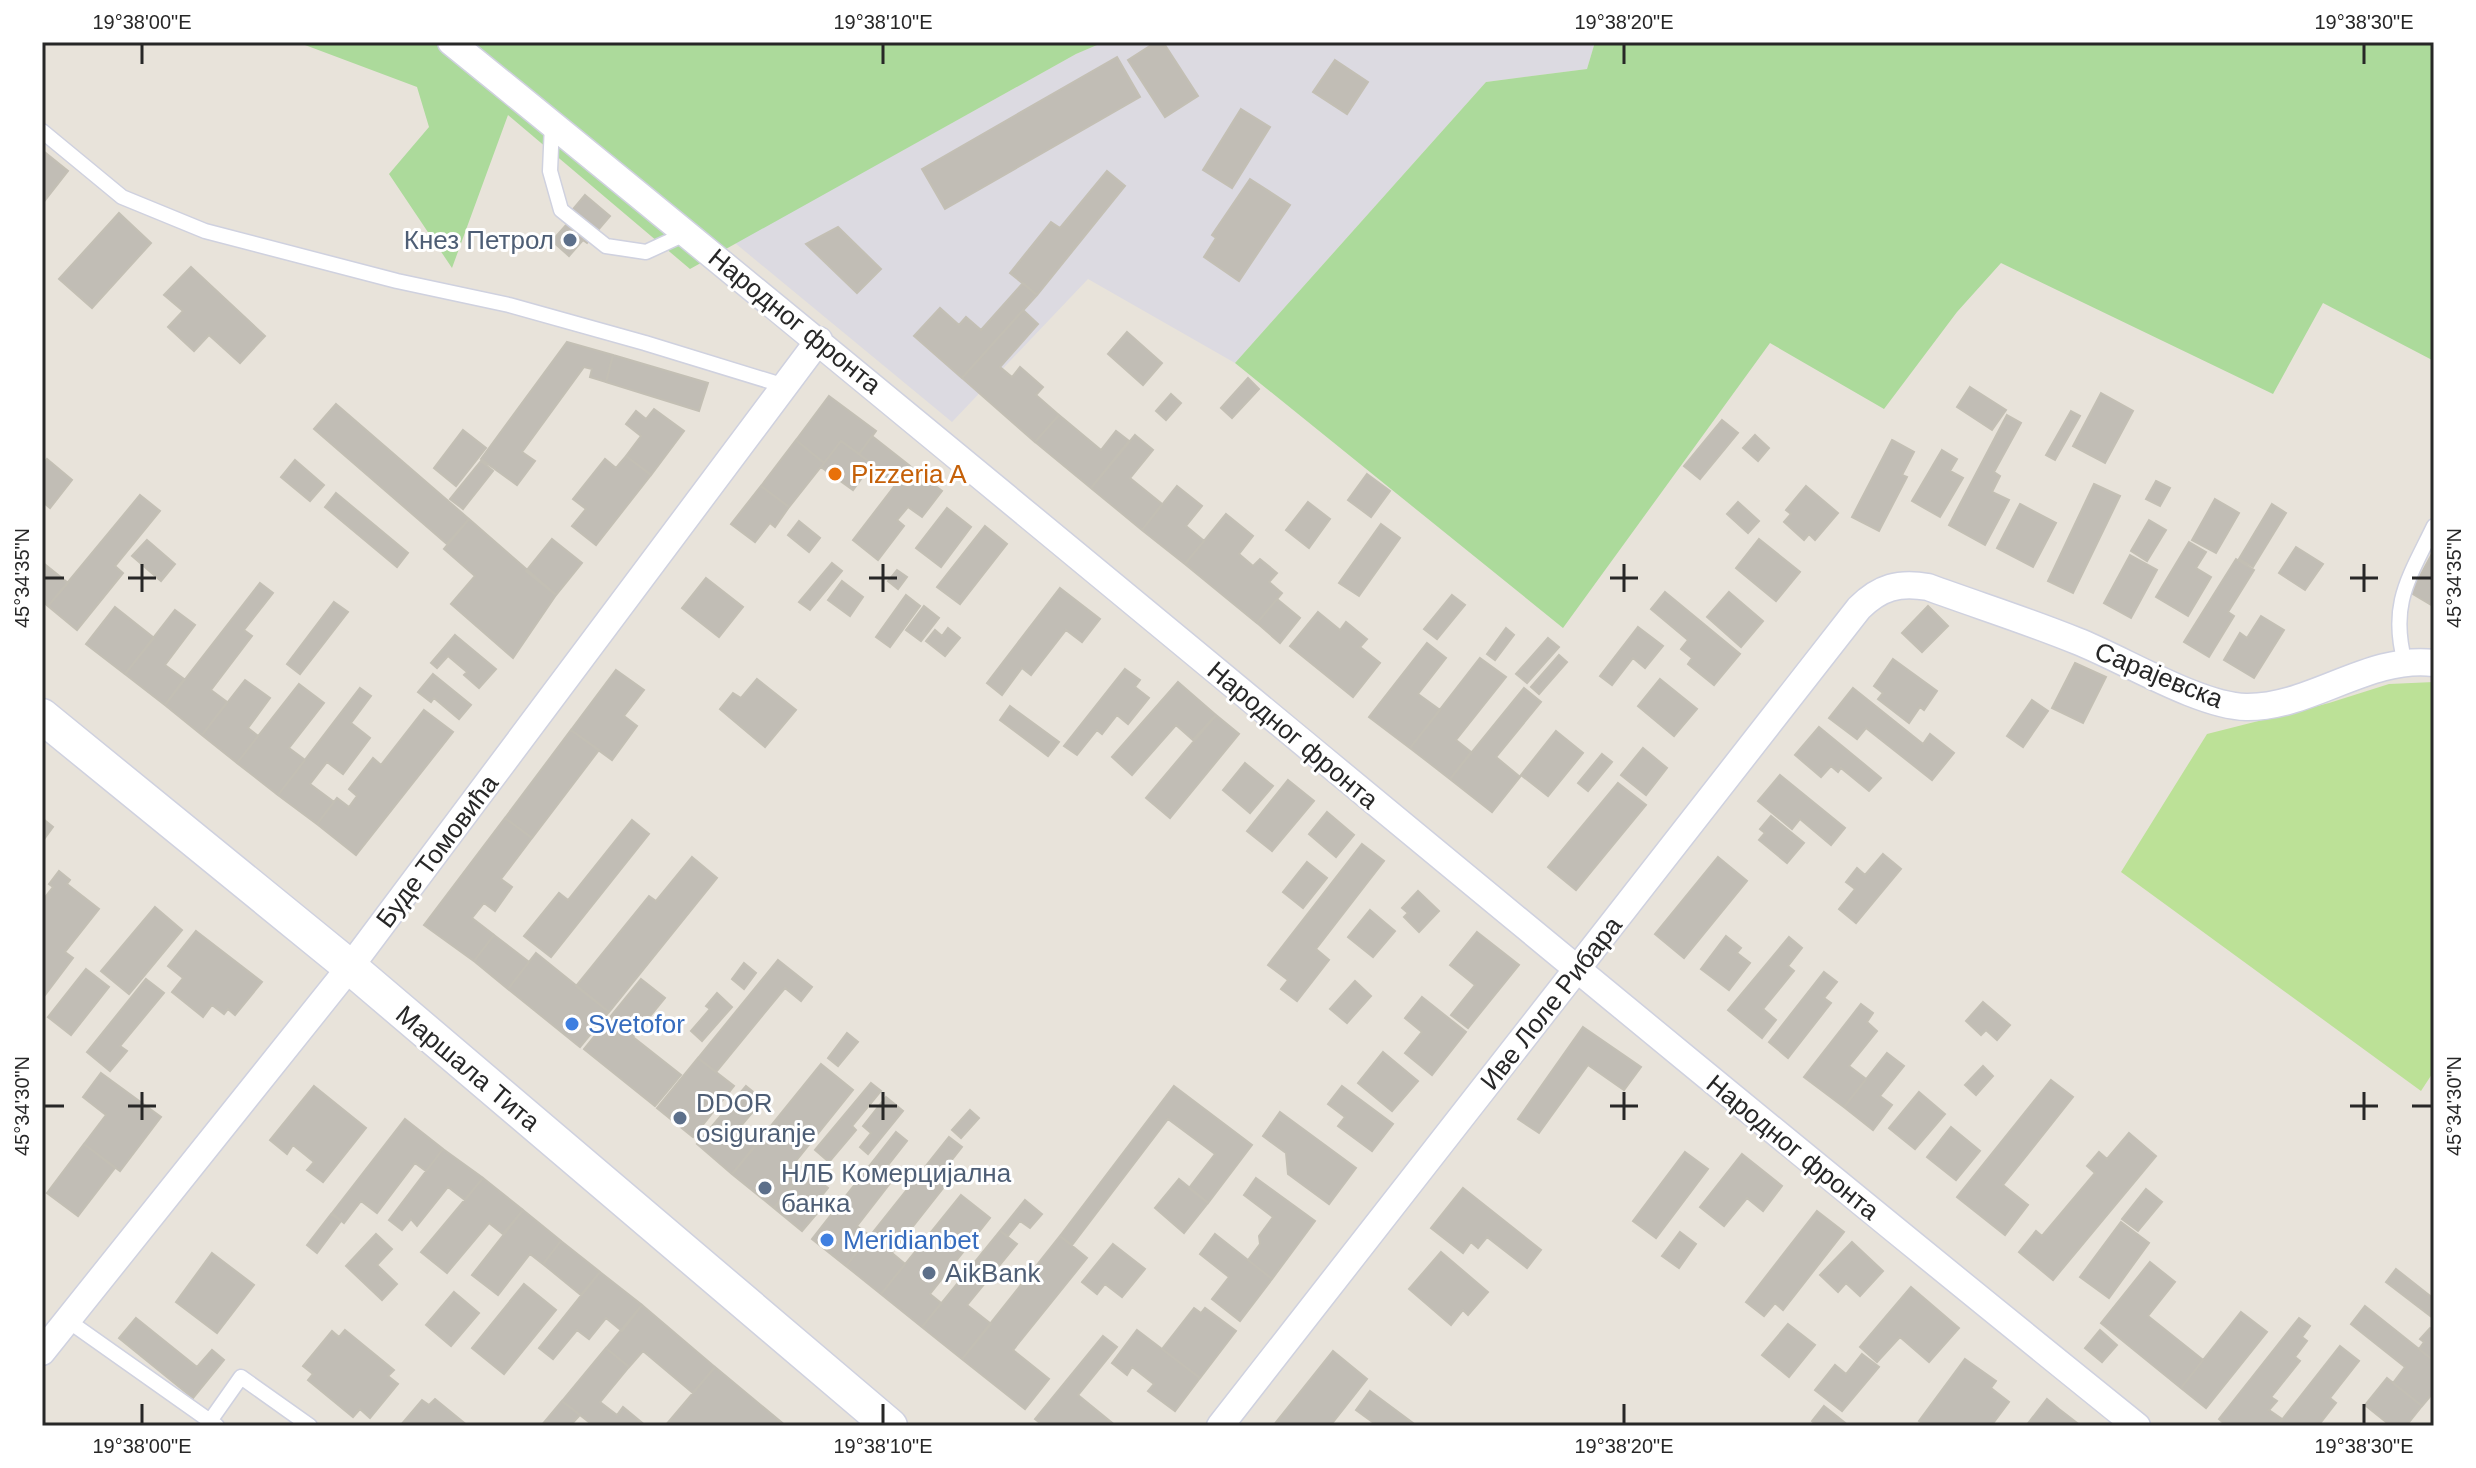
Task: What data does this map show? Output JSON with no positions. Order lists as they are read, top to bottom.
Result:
{
  "streets": {
    "street": [
      "Народног фронта",
      "Сарајевска",
      "Буде Томовића",
      "Иве Лоле Рибара",
      "Маршала Тита"
    ]
  },
  "crossings": [
    ["Народног фронта", "Буде Томовића"],
    ["Народног фронта", "Иве Лоле Рибара"],
    ["Сарајевска", "Иве Лоле Рибара"],
    ["Буде Томовића", "Маршала Тита"]
  ],
  "places": [
    "Кнез Петрол",
    "Pizzeria A",
    "Svetofor",
    "DDOR osiguranje",
    "НЛБ Комерцијална банка",
    "Meridianbet",
    "AikBank"
  ],
  "coordinates": [
    "19°38'00\"E",
    "19°38'10\"E",
    "19°38'20\"E",
    "19°38'30\"E",
    "45°34'35\"N",
    "45°34'30\"N"
  ]
}
